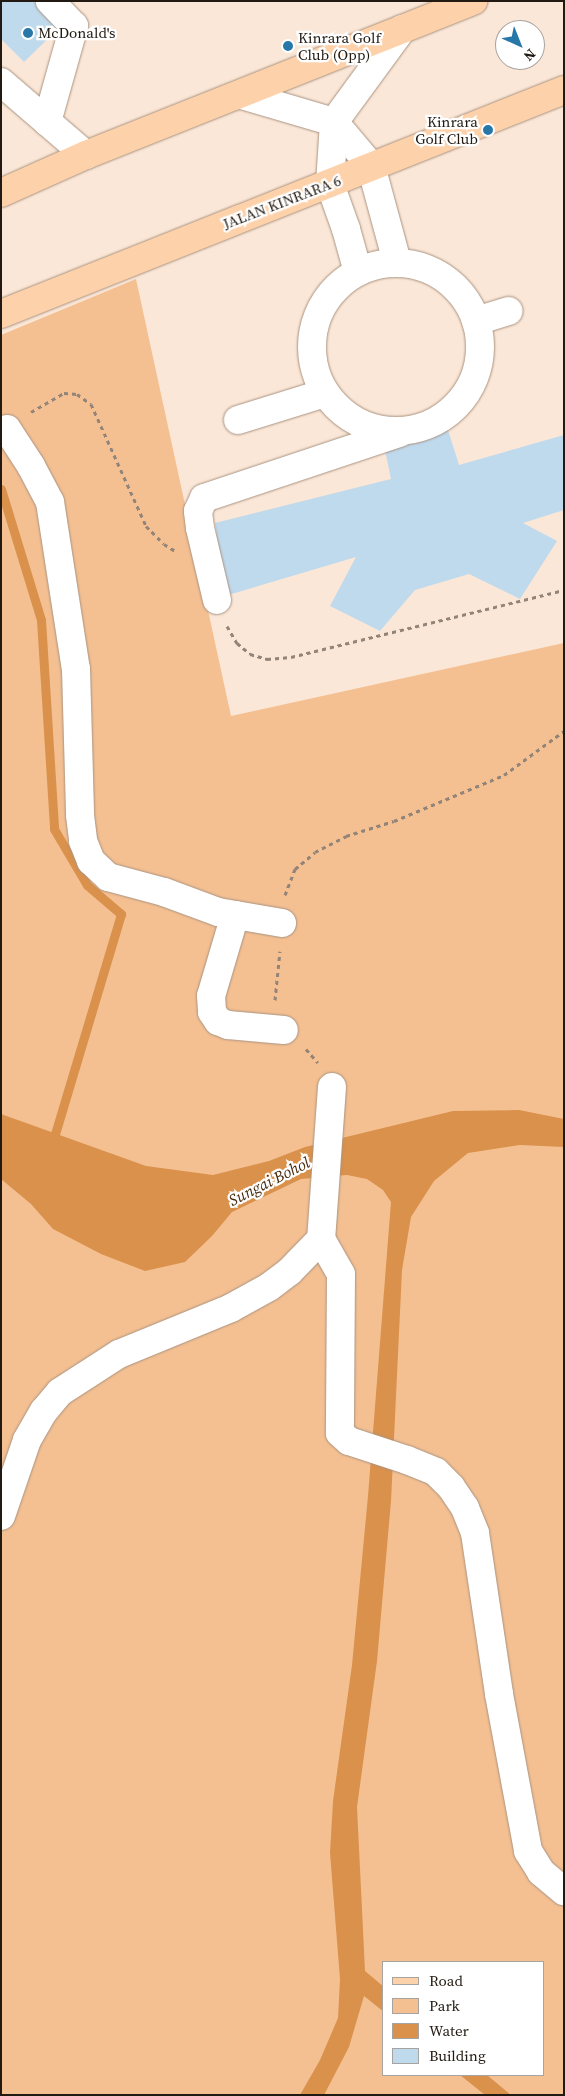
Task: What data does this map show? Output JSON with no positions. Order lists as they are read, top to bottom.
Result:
{
  "streets": {
    "main road": ["JALAN KINRARA 6"]
  },
  "water": ["Sungai Bohol"],
  "places": ["McDonald's", "Kinrara Golf Club (Opp)", "Kinrara Golf Club"],
  "legend": [
    "Road",
    "Park",
    "Water",
    "Building"
  ],
  "north": "bottom right"
}
